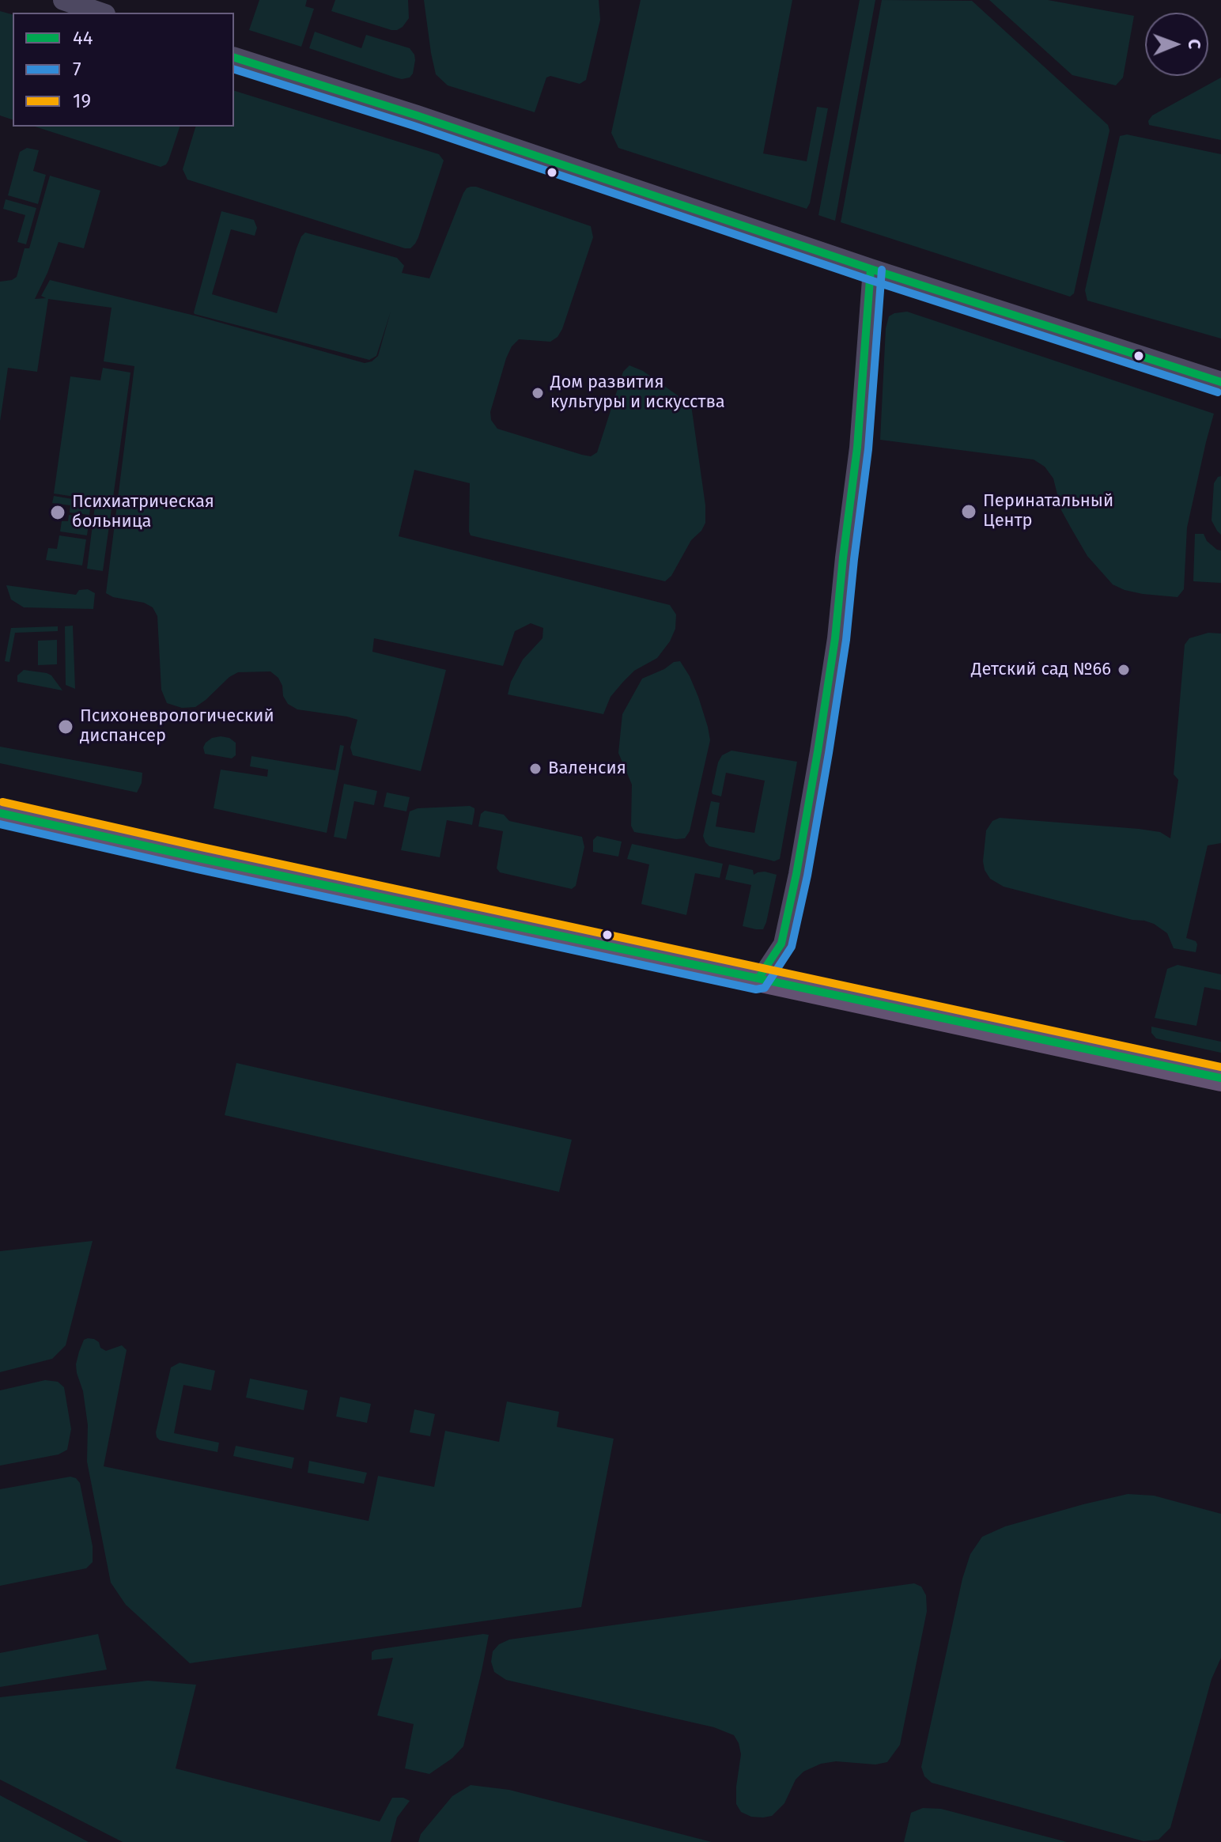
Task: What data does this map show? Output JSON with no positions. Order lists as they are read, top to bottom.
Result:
{
  "places": [
    "Дом развития культуры и искусства",
    "Перинатальный Центр",
    "Психиатрическая больница",
    "Детский сад №66",
    "Психоневрологический диспансер",
    "Валенсия"
  ],
  "lines": ["transit line 44", "transit line 7", "transit line 19"],
  "legend": ["44", "7", "19"],
  "north": "right"
}
